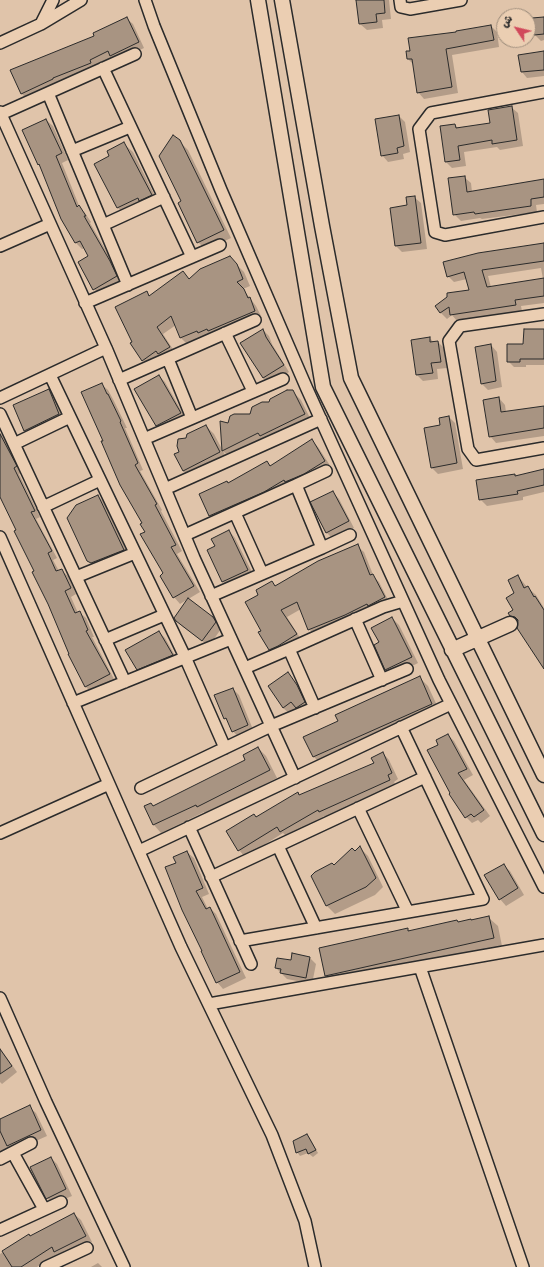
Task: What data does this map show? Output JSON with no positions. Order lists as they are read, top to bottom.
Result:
{
  "north": "top left"
}
